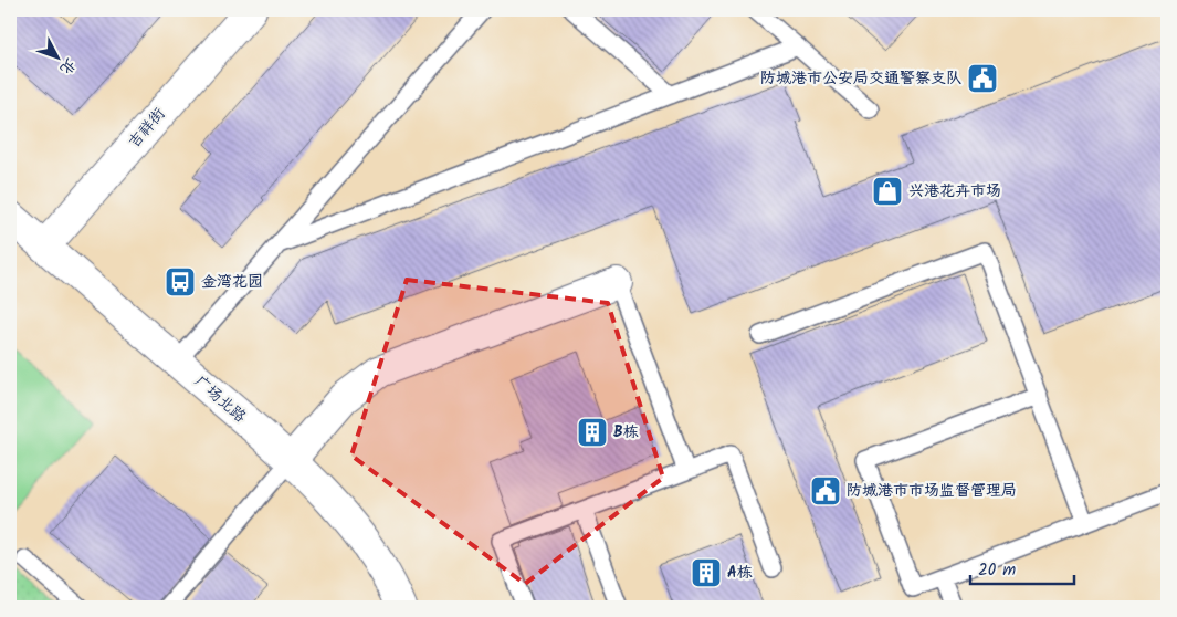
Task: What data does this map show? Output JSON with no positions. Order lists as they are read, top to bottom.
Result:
{
  "streets": {
    "street": ["吉祥街", "广场北路"]
  },
  "crossings": [
    ["吉祥街", "广场北路"]
  ],
  "places": {
    "public building": ["防城港市公安局交通警察支队", "防城港市市场监督管理局"],
    "shop": ["兴港花卉市场"],
    "bus stop": ["金湾花园"],
    "building": ["B栋", "A栋"]
  },
  "scale_bar": "20 m",
  "north": "bottom right"
}
